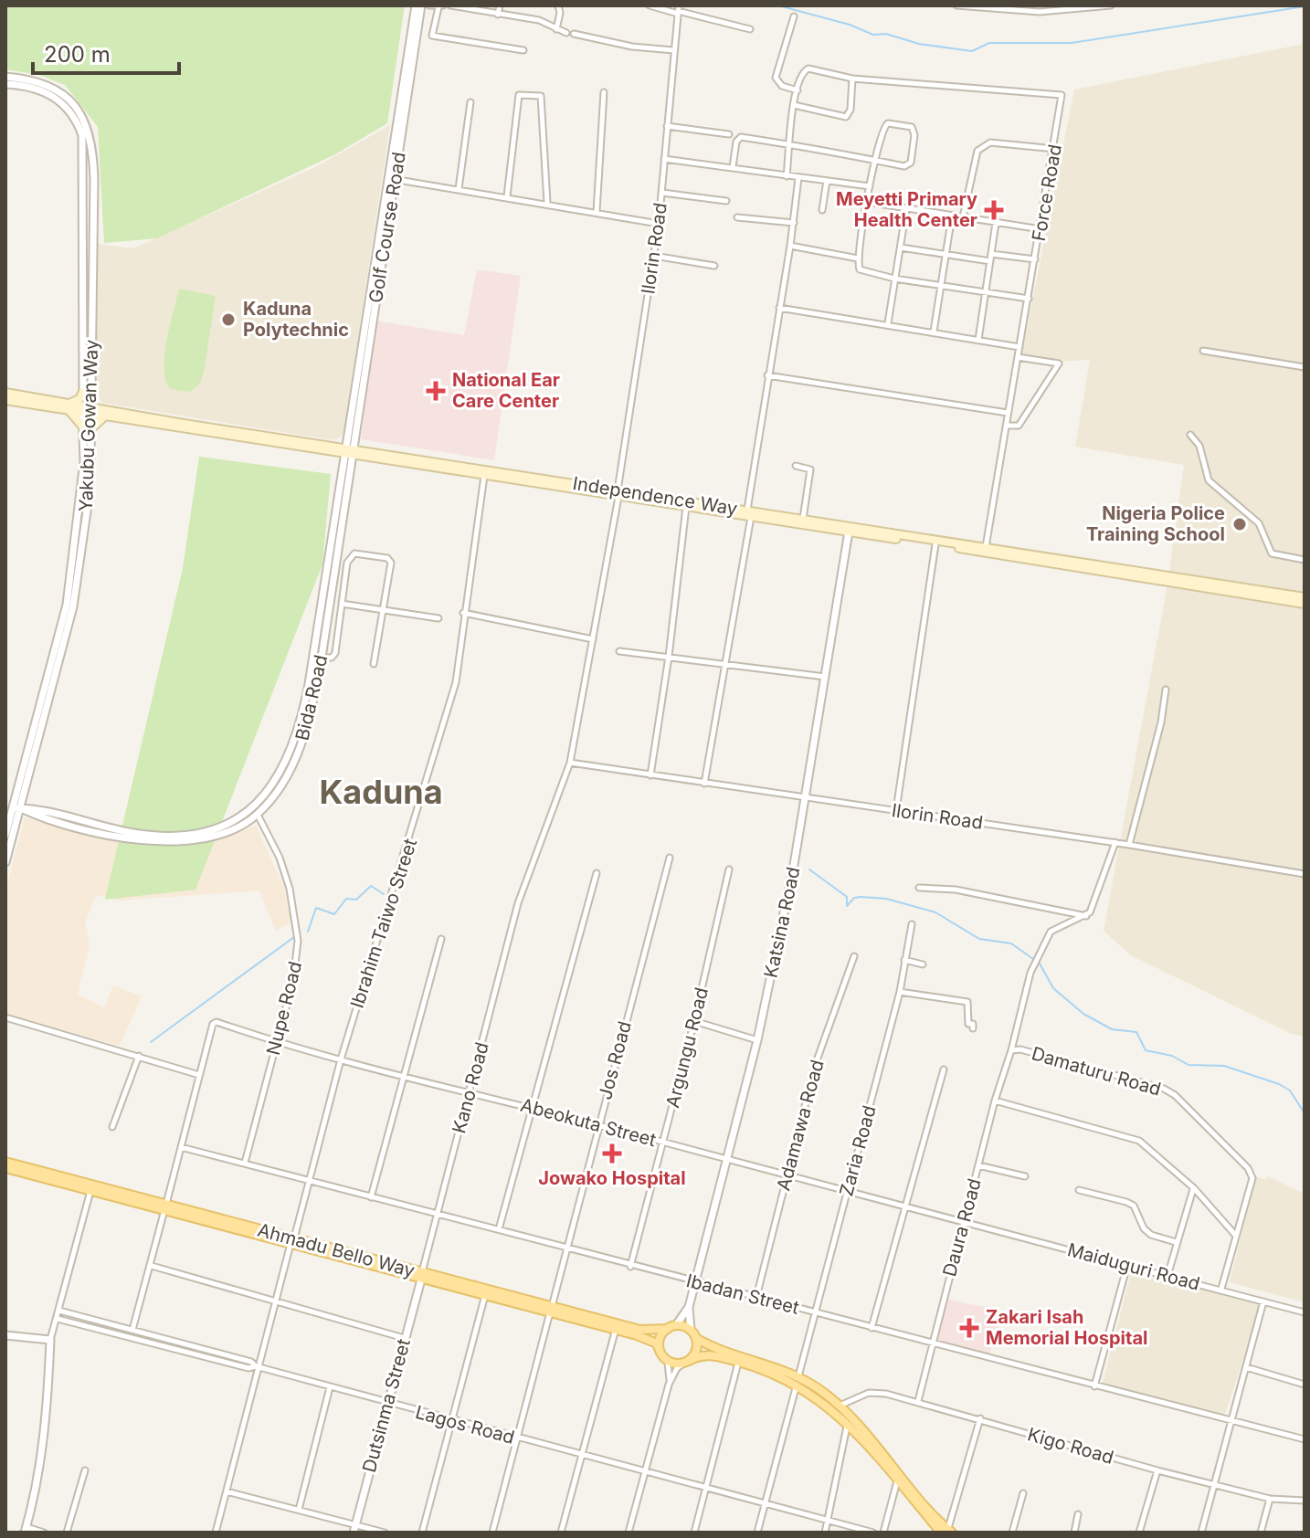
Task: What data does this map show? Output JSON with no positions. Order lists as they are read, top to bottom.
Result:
{
  "streets": {
    "main road": ["Independence Way", "Ahmadu Bello Way"],
    "street": [
      "Force Road",
      "Golf Course Road",
      "Ilorin Road",
      "Yakubu Gowan Way",
      "Bida Road",
      "Katsina Road",
      "Ibrahim Taiwo Street",
      "Nupe Road",
      "Argungu Road",
      "Jos Road",
      "Damaturu Road",
      "Kano Road",
      "Abeokuta Street",
      "Adamawa Road",
      "Zaria Road",
      "Daura Road",
      "Maiduguri Road",
      "Ibadan Street",
      "Dutsinma Street",
      "Lagos Road",
      "Kigo Road"
    ]
  },
  "crossings": [
    ["Force Road", "Independence Way"],
    ["Golf Course Road", "Independence Way"],
    ["Golf Course Road", "Bida Road"],
    ["Ilorin Road", "Independence Way"],
    ["Ilorin Road", "Katsina Road"],
    ["Ilorin Road", "Kano Road"],
    ["Yakubu Gowan Way", "Independence Way"],
    ["Yakubu Gowan Way", "Bida Road"],
    ["Independence Way", "Bida Road"],
    ["Independence Way", "Katsina Road"],
    ["Independence Way", "Ibrahim Taiwo Street"],
    ["Bida Road", "Nupe Road"],
    ["Katsina Road", "Abeokuta Street"],
    ["Katsina Road", "Ahmadu Bello Way"],
    ["Katsina Road", "Ibadan Street"],
    ["Ibrahim Taiwo Street", "Abeokuta Street"],
    ["Ibrahim Taiwo Street", "Ahmadu Bello Way"],
    ["Ibrahim Taiwo Street", "Ibadan Street"],
    ["Ibrahim Taiwo Street", "Lagos Road"],
    ["Nupe Road", "Abeokuta Street"],
    ["Nupe Road", "Ibadan Street"],
    ["Argungu Road", "Abeokuta Street"],
    ["Argungu Road", "Ibadan Street"],
    ["Jos Road", "Abeokuta Street"],
    ["Jos Road", "Ahmadu Bello Way"],
    ["Jos Road", "Ibadan Street"],
    ["Jos Road", "Lagos Road"],
    ["Damaturu Road", "Daura Road"],
    ["Damaturu Road", "Maiduguri Road"],
    ["Kano Road", "Abeokuta Street"],
    ["Kano Road", "Ahmadu Bello Way"],
    ["Kano Road", "Ibadan Street"],
    ["Kano Road", "Dutsinma Street"],
    ["Abeokuta Street", "Adamawa Road"],
    ["Abeokuta Street", "Zaria Road"],
    ["Abeokuta Street", "Daura Road"],
    ["Abeokuta Street", "Maiduguri Road"],
    ["Adamawa Road", "Ibadan Street"],
    ["Zaria Road", "Ibadan Street"],
    ["Zaria Road", "Lagos Road"],
    ["Daura Road", "Maiduguri Road"],
    ["Daura Road", "Ibadan Street"],
    ["Daura Road", "Kigo Road"],
    ["Ahmadu Bello Way", "Dutsinma Street"],
    ["Dutsinma Street", "Lagos Road"]
  ],
  "districts": ["Kaduna"],
  "places": {
    "health": [
      "Meyetti Primary Health Center",
      "National Ear Care Center",
      "Jowako Hospital",
      "Zakari Isah Memorial Hospital"
    ],
    "other": ["Kaduna Polytechnic", "Nigeria Police Training School"]
  },
  "scale_bar": "200 m"
}
